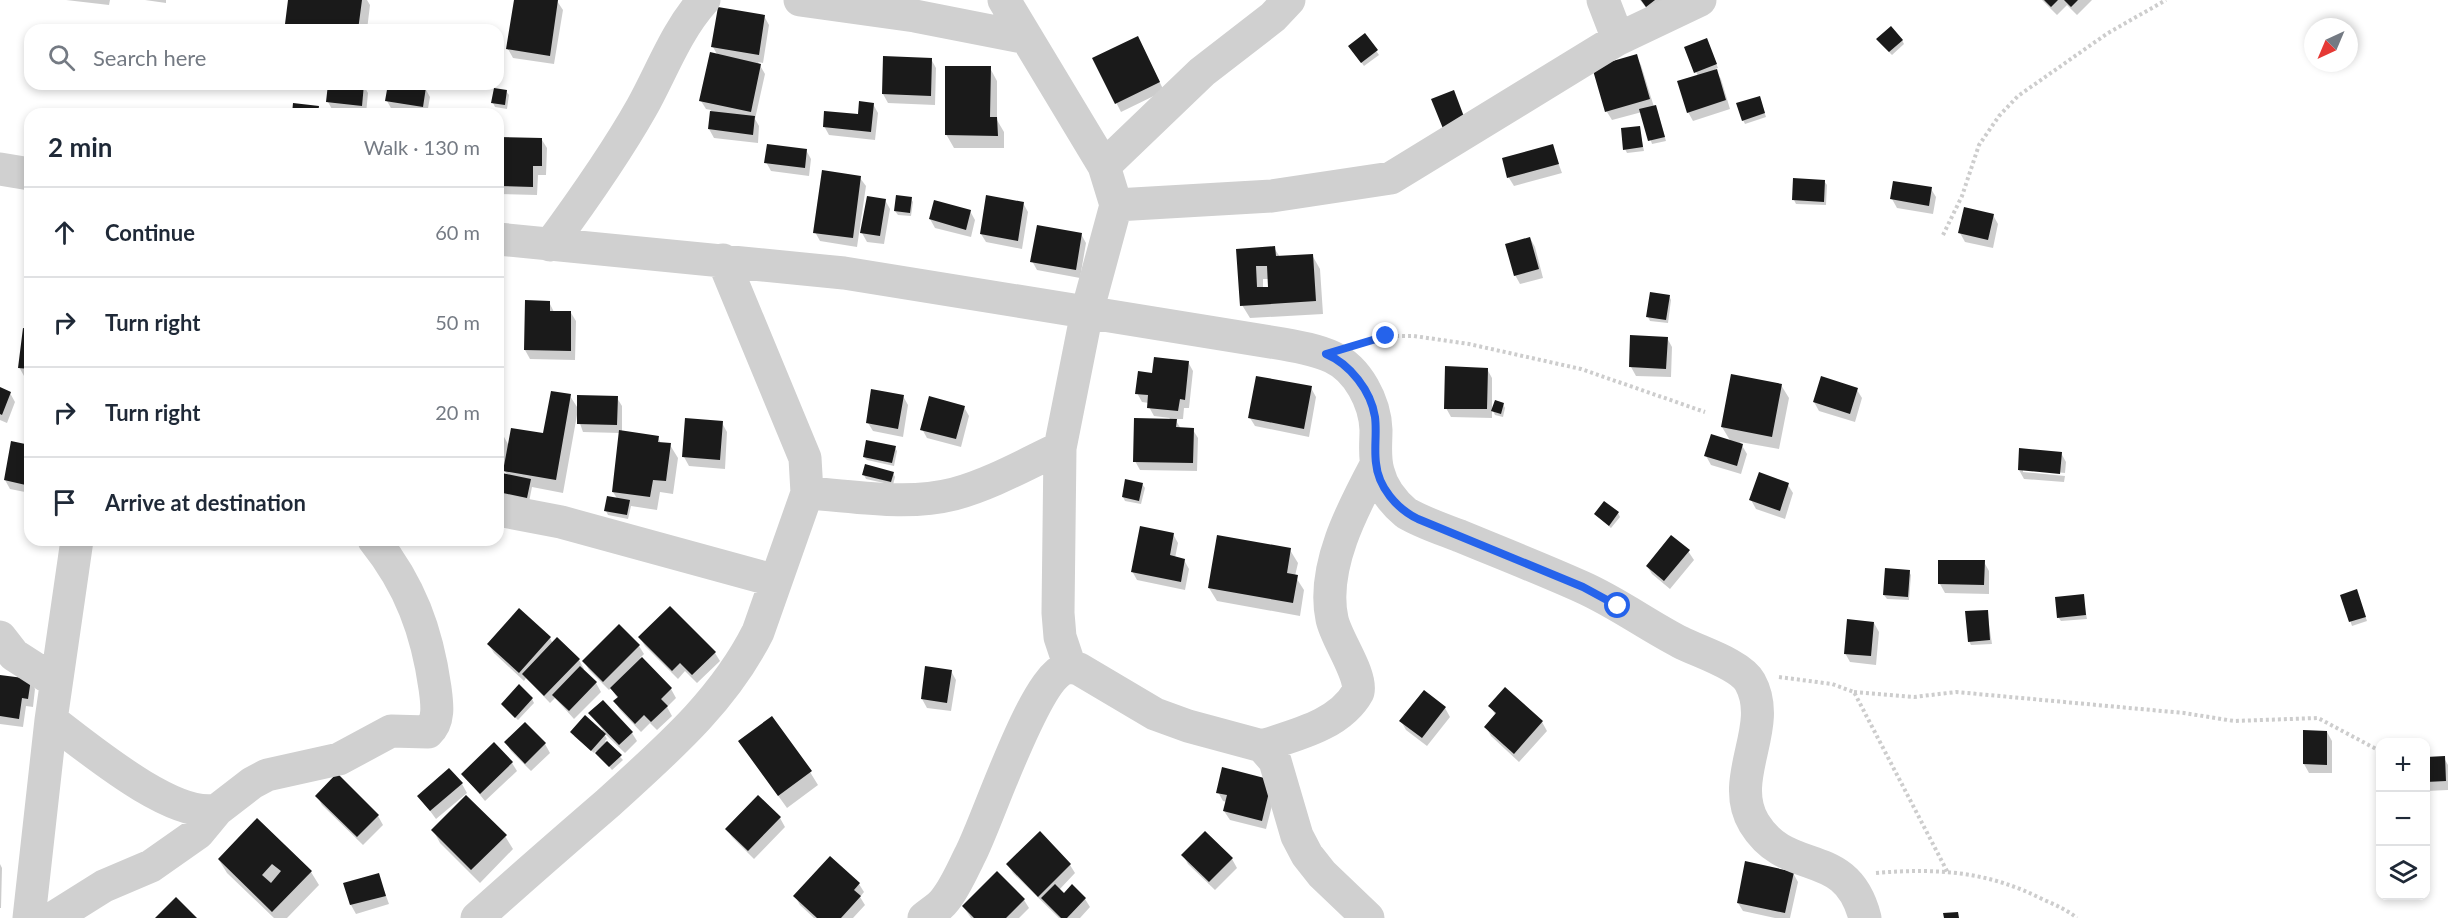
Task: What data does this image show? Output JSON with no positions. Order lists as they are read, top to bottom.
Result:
{
  "north": "bottom left",
  "page": {
    "search": "Search here",
    "heading": ["2 min", "Walk · 130 m"],
    "list": [
      ["Continue", "60 m"],
      ["Turn right", "50 m"],
      ["Turn right", "20 m"],
      "Arrive at destination"
    ],
    "map_buttons": ["+", "−"]
  }
}
